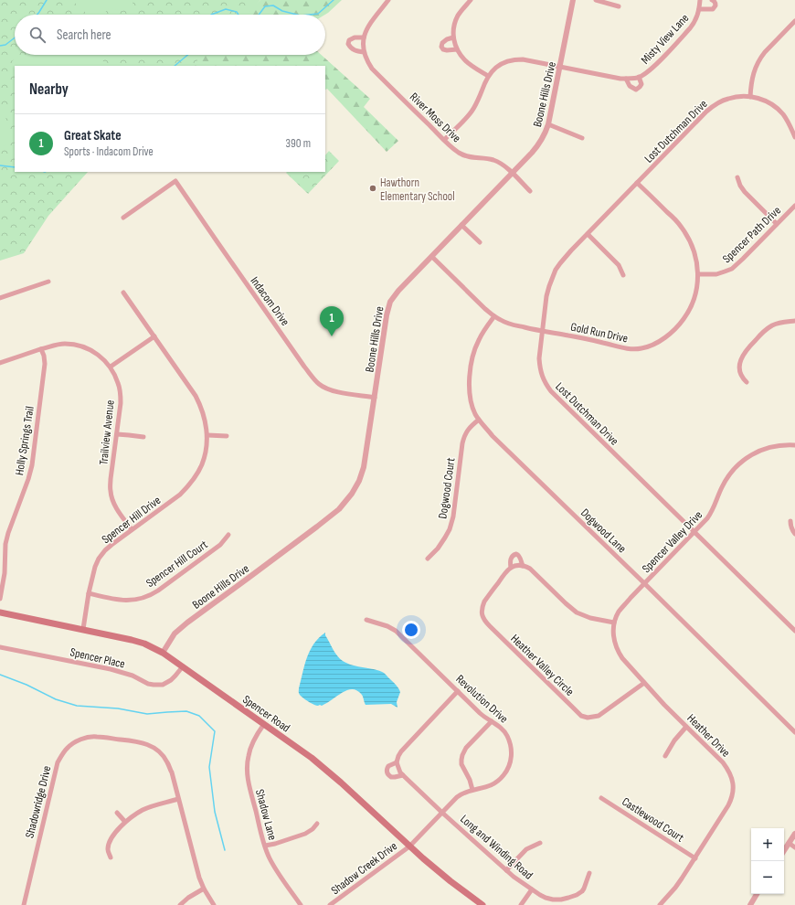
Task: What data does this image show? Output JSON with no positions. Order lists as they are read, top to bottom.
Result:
{
  "streets": {
    "main road": ["Spencer Road"],
    "street": [
      "Misty View Lane",
      "Boone Hills Drive",
      "River Moss Drive",
      "Lost Dutchman Drive",
      "Spencer Path Drive",
      "Indacom Drive",
      "Gold Run Drive",
      "Trailview Avenue",
      "Holly Springs Trail",
      "Dogwood Court",
      "Spencer Hill Drive",
      "Dogwood Lane",
      "Spencer Valley Drive",
      "Spencer Hill Court",
      "Spencer Place",
      "Heather Valley Circle",
      "Revolution Drive",
      "Heather Drive",
      "Shadowridge Drive",
      "Shadow Lane",
      "Castlewood Court",
      "Long and Winding Road",
      "Shadow Creek Drive"
    ]
  },
  "crossings": [
    ["Misty View Lane", "Boone Hills Drive"],
    ["Boone Hills Drive", "River Moss Drive"],
    ["Boone Hills Drive", "Indacom Drive"],
    ["Boone Hills Drive", "Gold Run Drive"],
    ["Boone Hills Drive", "Spencer Road"],
    ["Lost Dutchman Drive", "Gold Run Drive"],
    ["Lost Dutchman Drive", "Spencer Valley Drive"],
    ["Spencer Path Drive", "Gold Run Drive"],
    ["Gold Run Drive", "Dogwood Lane"],
    ["Trailview Avenue", "Holly Springs Trail"],
    ["Trailview Avenue", "Spencer Hill Drive"],
    ["Dogwood Court", "Dogwood Lane"],
    ["Spencer Hill Drive", "Spencer Hill Court"],
    ["Spencer Hill Drive", "Spencer Road"],
    ["Dogwood Lane", "Spencer Valley Drive"],
    ["Spencer Valley Drive", "Heather Valley Circle"],
    ["Spencer Valley Drive", "Heather Drive"],
    ["Spencer Place", "Spencer Road"],
    ["Heather Valley Circle", "Heather Drive"],
    ["Revolution Drive", "Spencer Road"],
    ["Revolution Drive", "Long and Winding Road"],
    ["Revolution Drive", "Shadow Creek Drive"],
    ["Spencer Road", "Shadow Lane"],
    ["Spencer Road", "Shadow Creek Drive"],
    ["Heather Drive", "Castlewood Court"]
  ],
  "places": ["Hawthorn Elementary School"],
  "page": {
    "search": "Search here",
    "heading": "Nearby",
    "list": [
      {
        "mark": "1",
        "name": "Great Skate",
        "note": "Sports · Indacom Drive",
        "value": "390 m"
      }
    ],
    "pins": "1",
    "map_buttons": ["+", "−"]
  }
}
